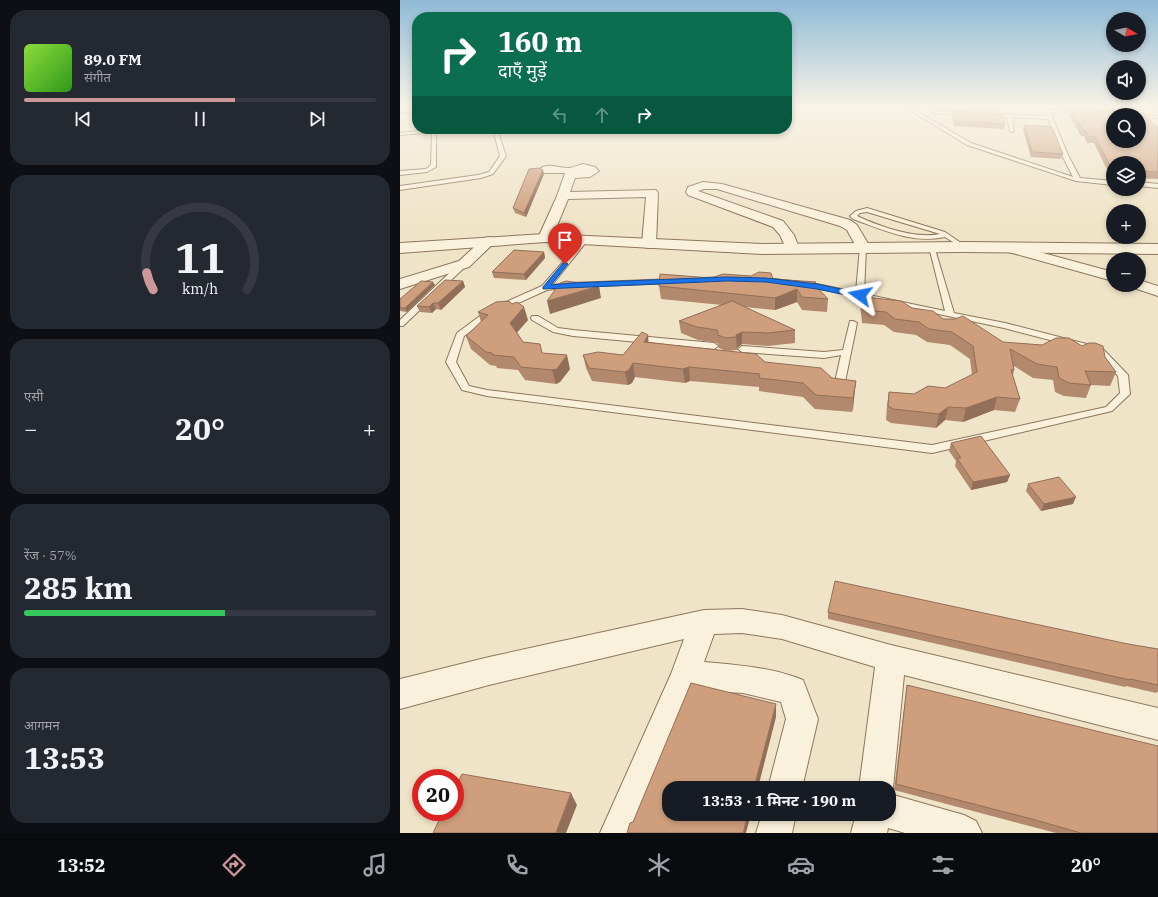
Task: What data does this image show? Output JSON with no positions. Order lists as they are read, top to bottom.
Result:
{
  "north": "right",
  "page": {
    "map_buttons": ["+", "−"],
    "turn": ["160 m", "दाएँ मुड़ें"],
    "song": ["89.0 FM", "संगीत"],
    "tile": [
      "एसी",
      ["रेंज · 57%", "285 km"],
      ["आगमन", "13:53"]
    ],
    "heat": ["−", "20°", "+"],
    "limit": "20",
    "trip": "13:53 · 1 मिनट · 190 m",
    "tabs": ["13:52", "20°"],
    "gauge": ["11", "km/h"]
  }
}
